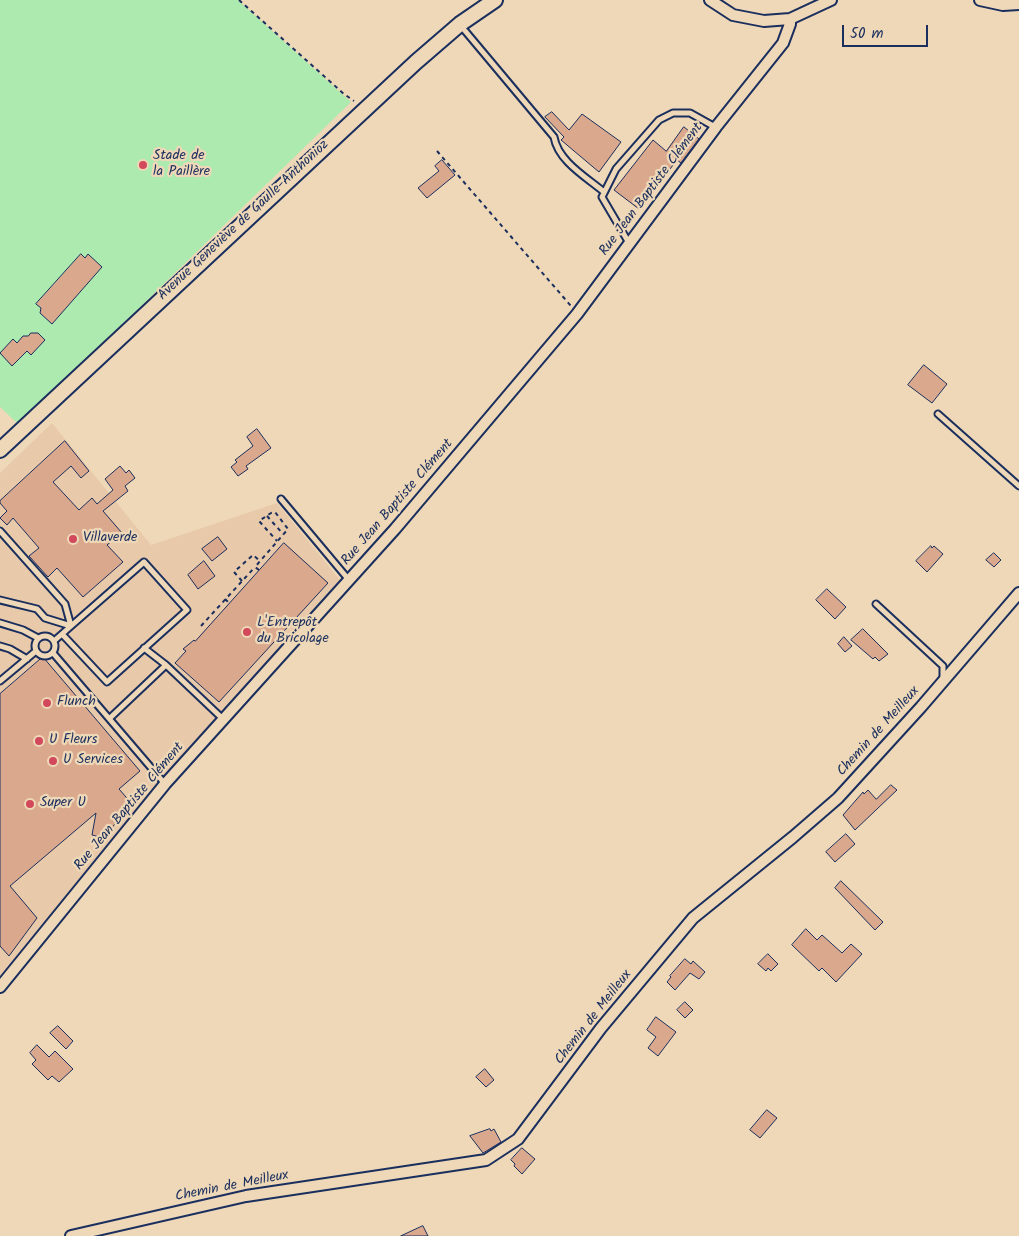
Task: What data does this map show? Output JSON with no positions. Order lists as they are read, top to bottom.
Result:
{
  "streets": {
    "main road": ["Avenue Geneviève de Gaulle-Anthonioz"],
    "street": ["Rue Jean Baptiste Clément", "Chemin de Meilleux"]
  },
  "places": [
    "Stade de la Paillère",
    "Villaverde",
    "L'Entrepôt du Bricolage",
    "Flunch",
    "U Fleurs",
    "U Services",
    "Super U"
  ],
  "scale_bar": "50 m"
}
